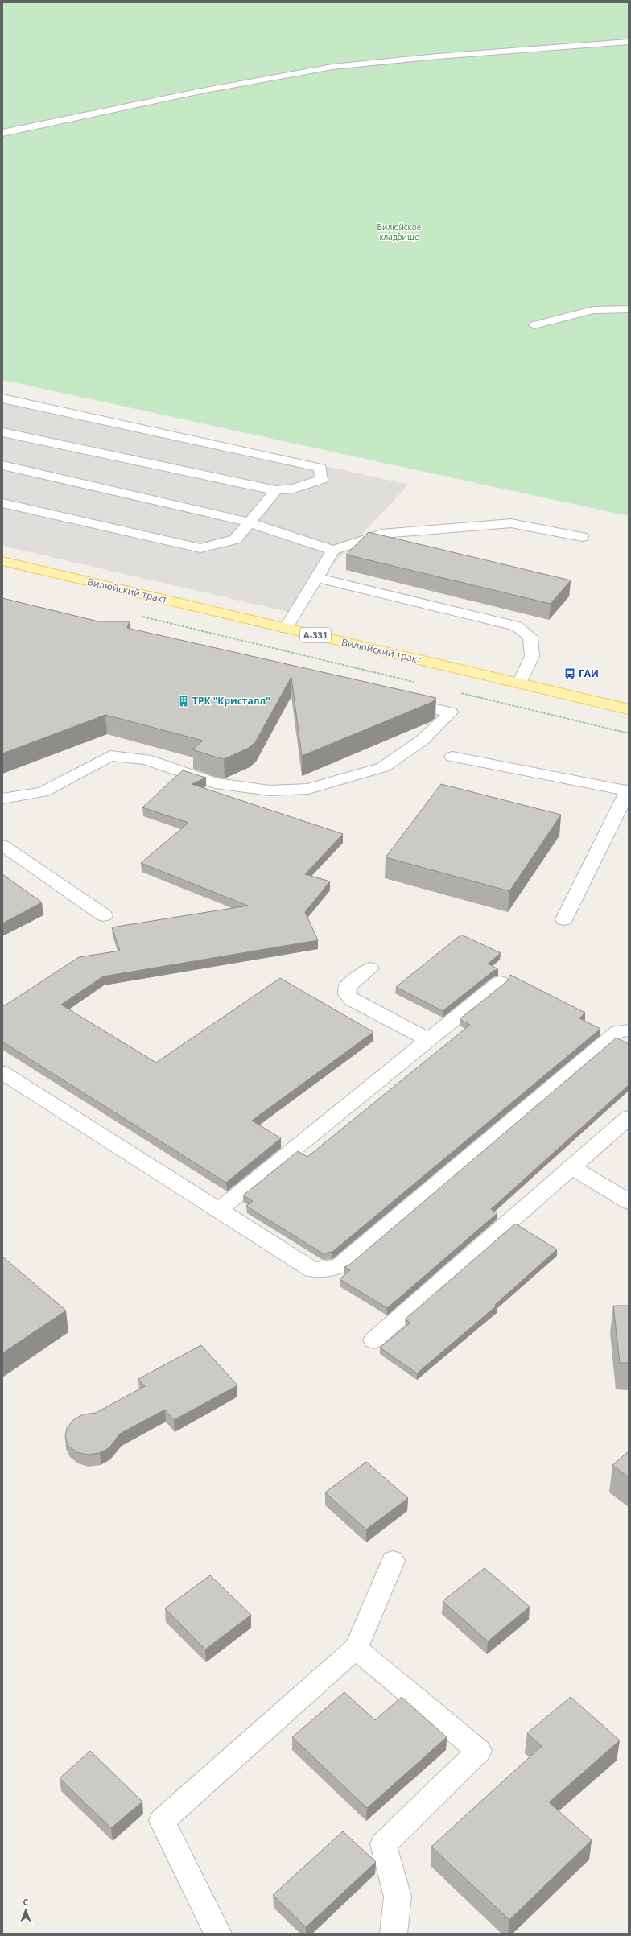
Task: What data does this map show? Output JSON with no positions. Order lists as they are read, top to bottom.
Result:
{
  "streets": {
    "main road": ["Вилюйский тракт", "А-331"]
  },
  "parks": ["Вилюйское кладбище"],
  "places": {
    "bus stop": ["ГАИ"],
    "building": ["ТРК \"Кристалл\""]
  },
  "north": "top"
}
